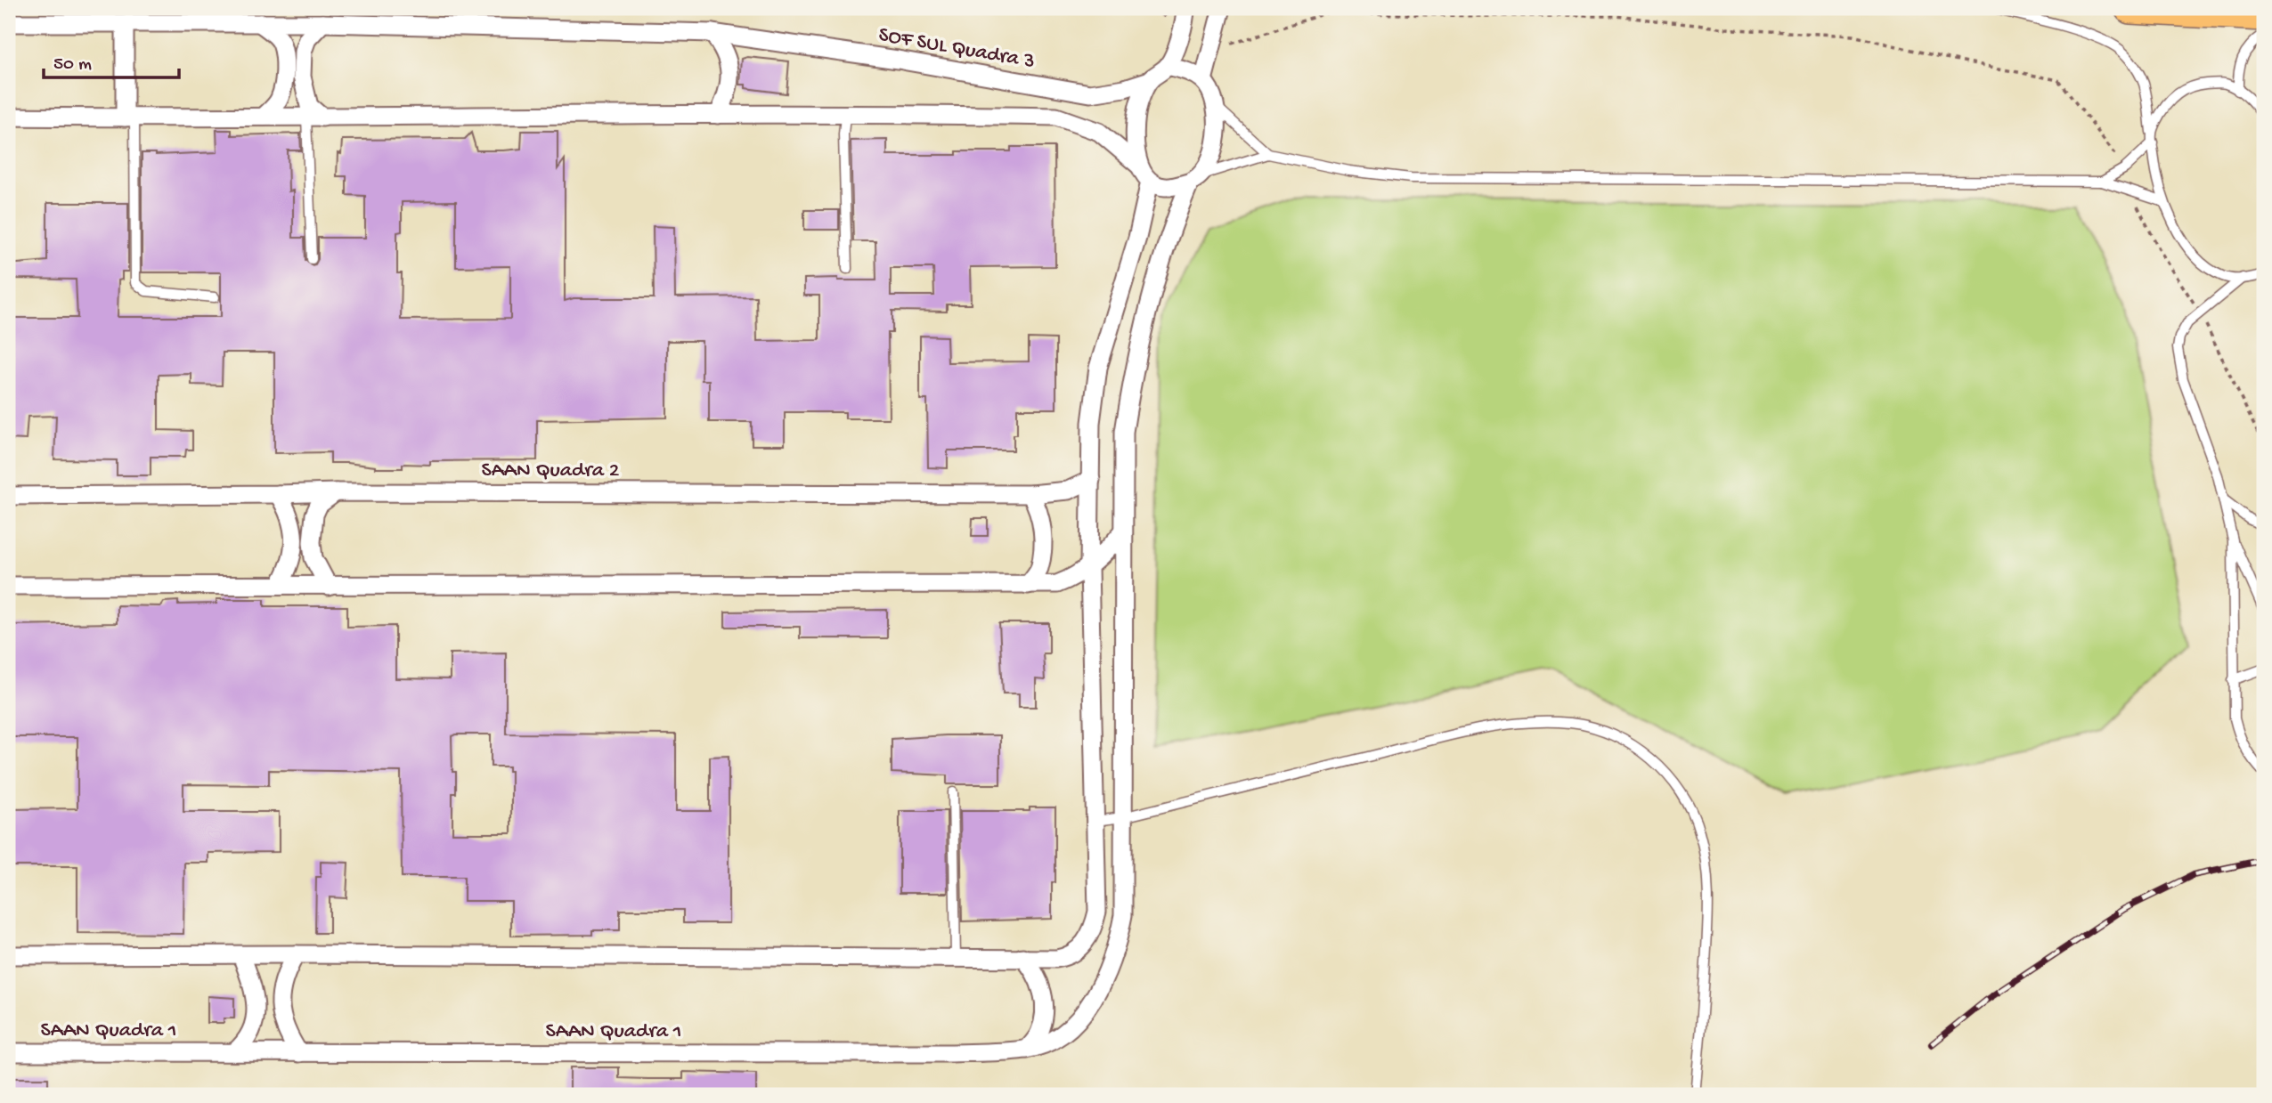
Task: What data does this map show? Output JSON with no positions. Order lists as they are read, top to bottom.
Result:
{
  "streets": {
    "street": ["SOF SUL Quadra 3", "SAAN Quadra 2", "SAAN Quadra 1"]
  },
  "crossings": [
    ["SOF SUL Quadra 3", "SAAN Quadra 1"]
  ],
  "scale_bar": "50 m"
}
